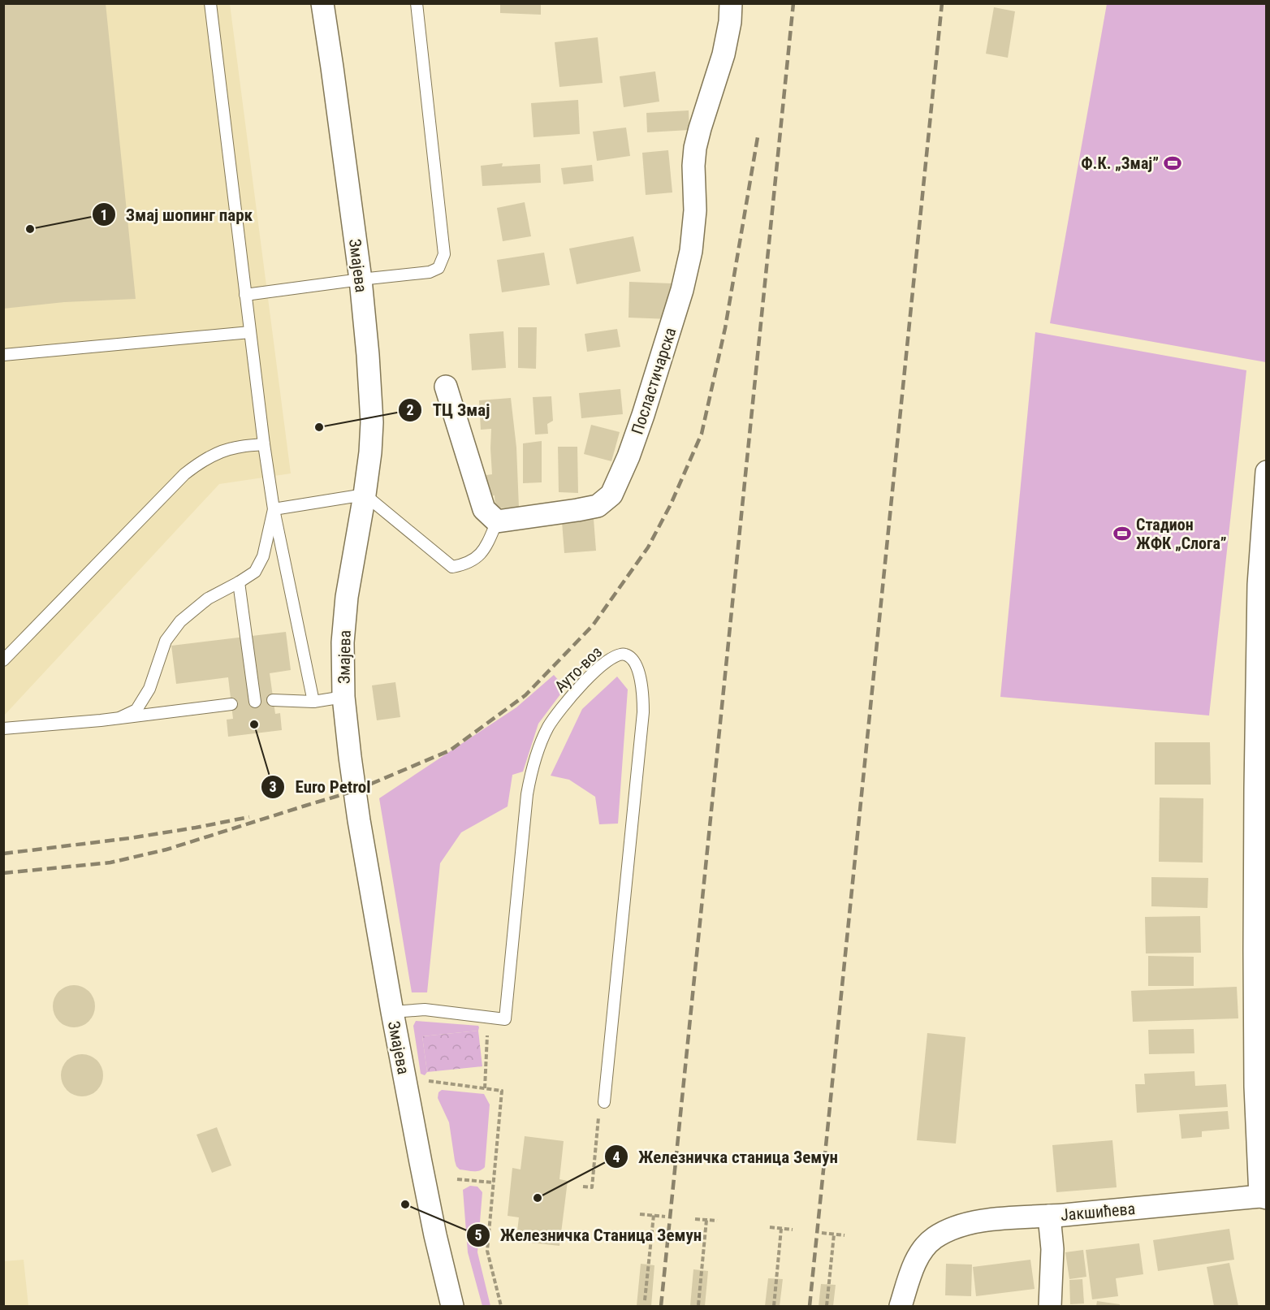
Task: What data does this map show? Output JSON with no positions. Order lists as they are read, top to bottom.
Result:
{
  "streets": {
    "street": ["Змајева", "Посластичарска", "Јакшићева"],
    "lane": ["Ауто-воз"]
  },
  "crossings": [
    ["Змајева", "Ауто-воз"]
  ],
  "places": {
    "sports": ["Ф.К. „Змај”", "Стадион ЖФК „Слога”"],
    "other": [
      "Змај шопинг парк",
      "ТЦ Змај",
      "Euro Petrol",
      "Железничка станица Земун",
      "Железничка Станица Земун"
    ]
  }
}
